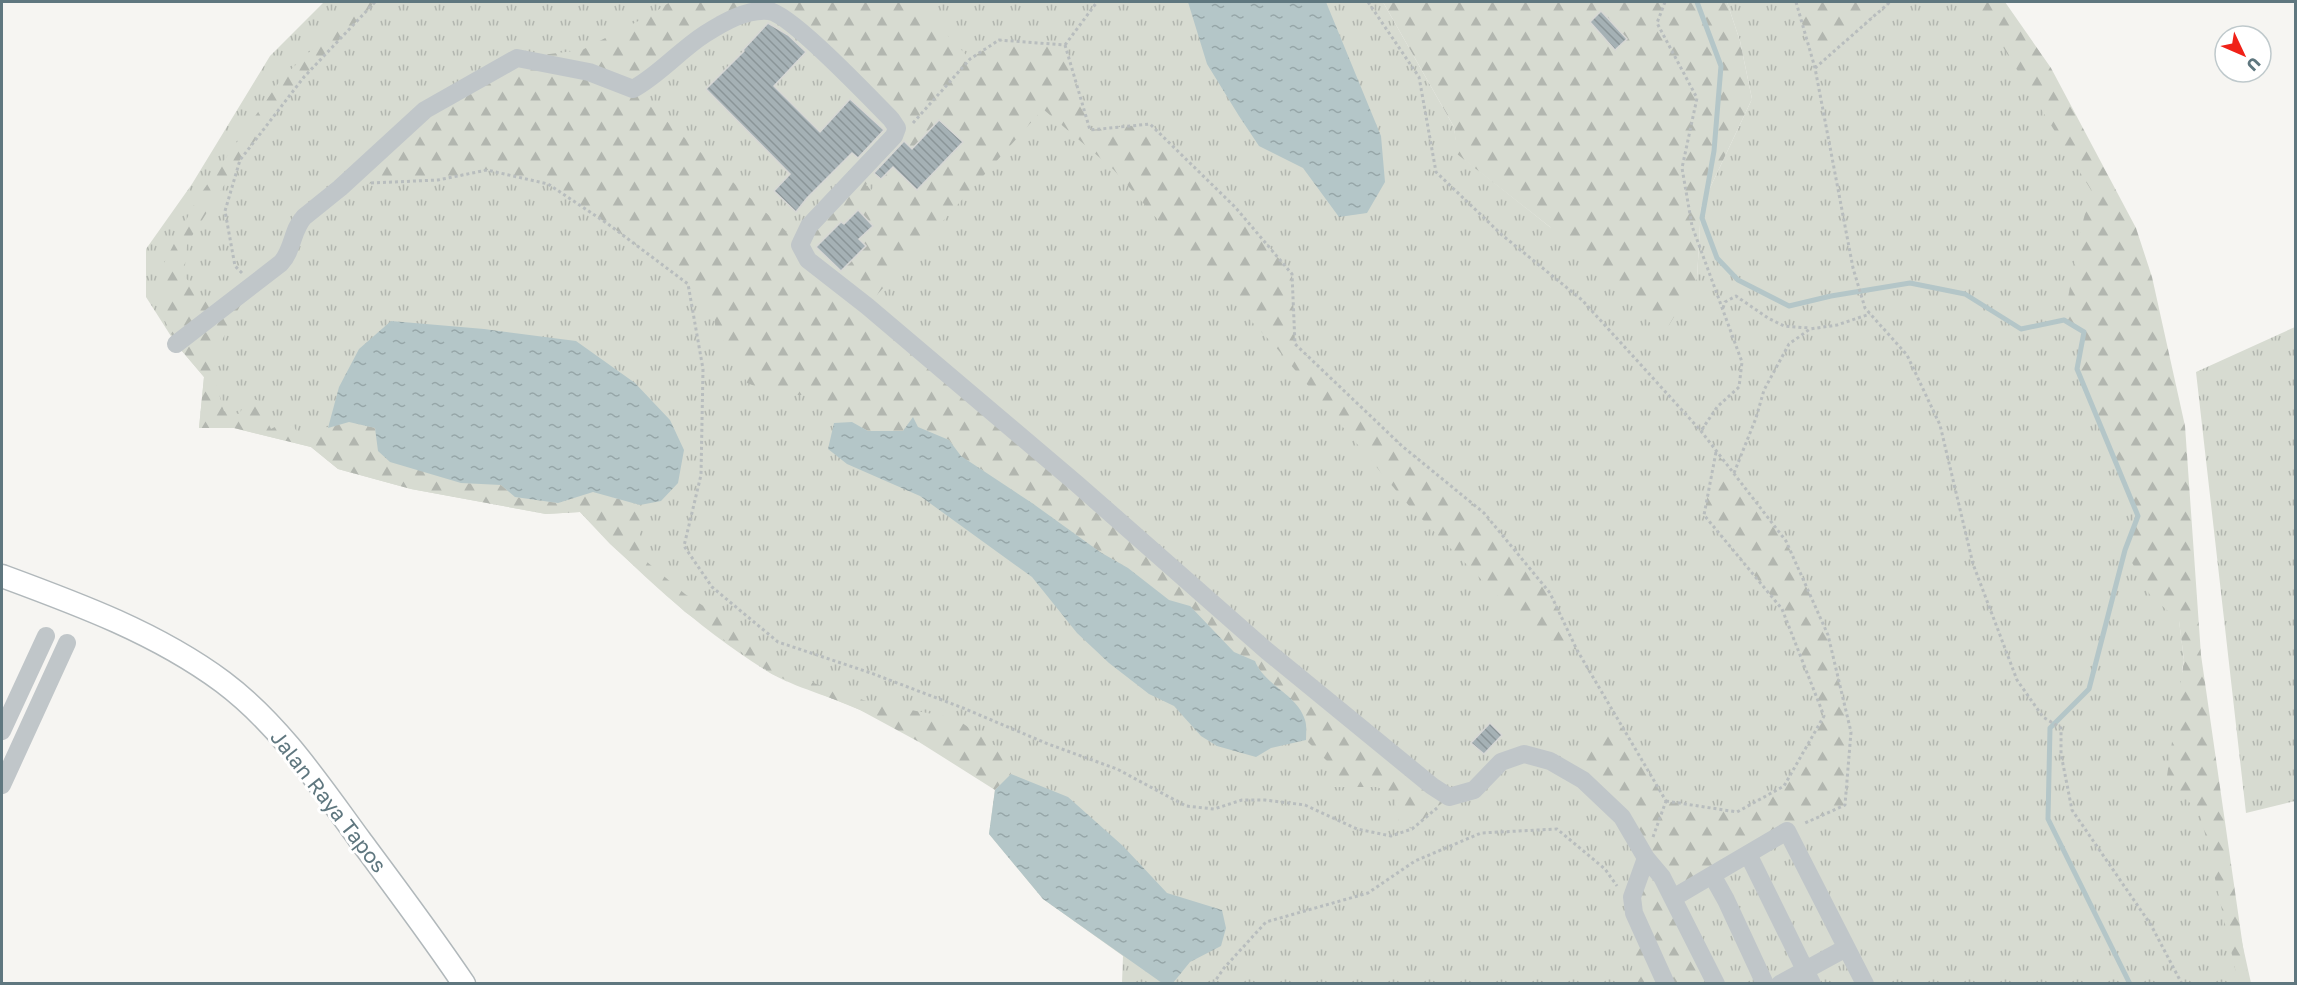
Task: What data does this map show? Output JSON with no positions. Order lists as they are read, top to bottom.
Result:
{
  "streets": {
    "main road": ["Jalan Raya Tapos"]
  },
  "north": "bottom right"
}
